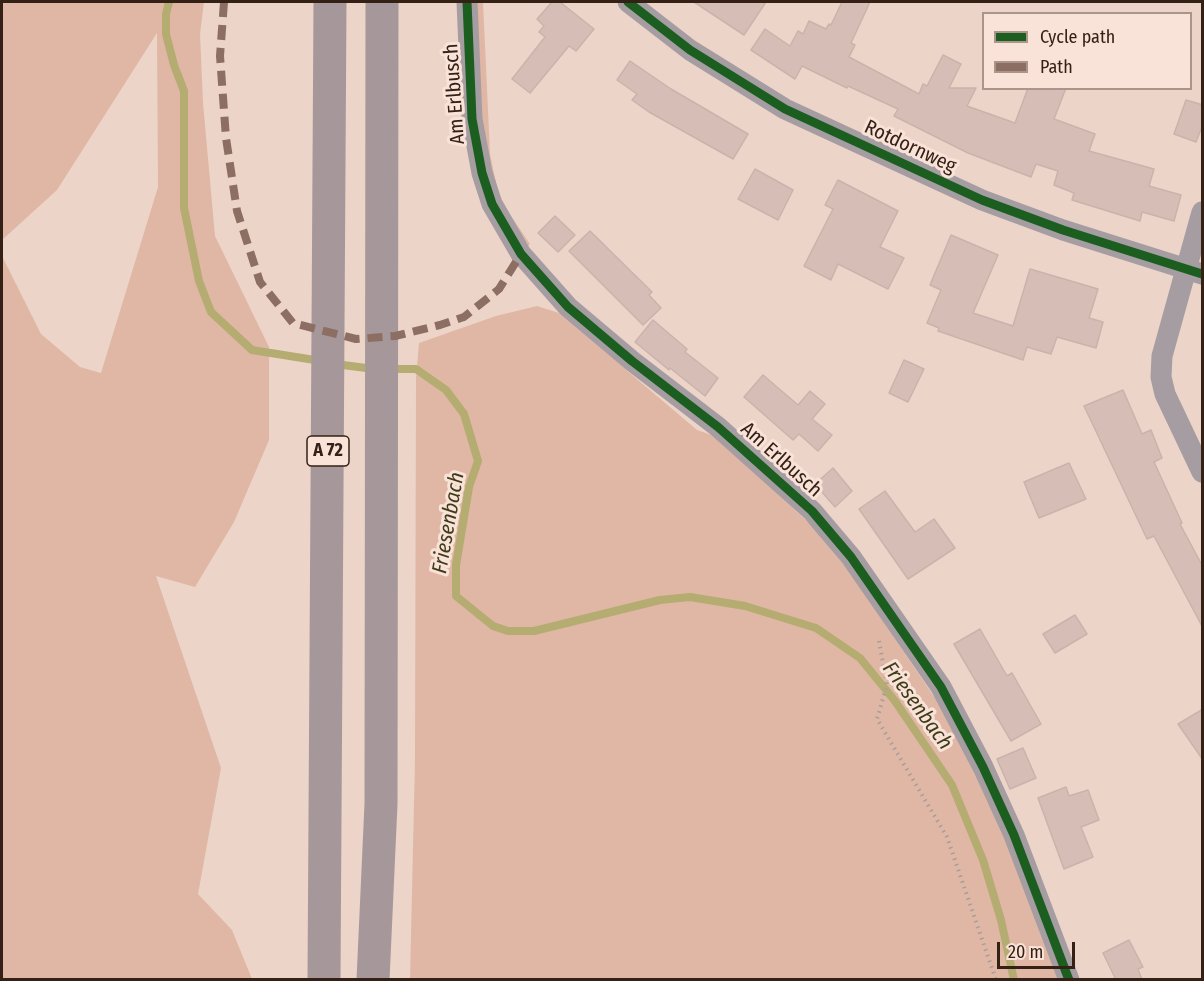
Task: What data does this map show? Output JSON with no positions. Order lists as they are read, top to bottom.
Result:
{
  "streets": {
    "highway": ["A 72"],
    "street": ["Am Erlbusch", "Rotdornweg"]
  },
  "water": ["Friesenbach"],
  "legend": ["Cycle path", "Path"],
  "scale_bar": "20 m"
}
